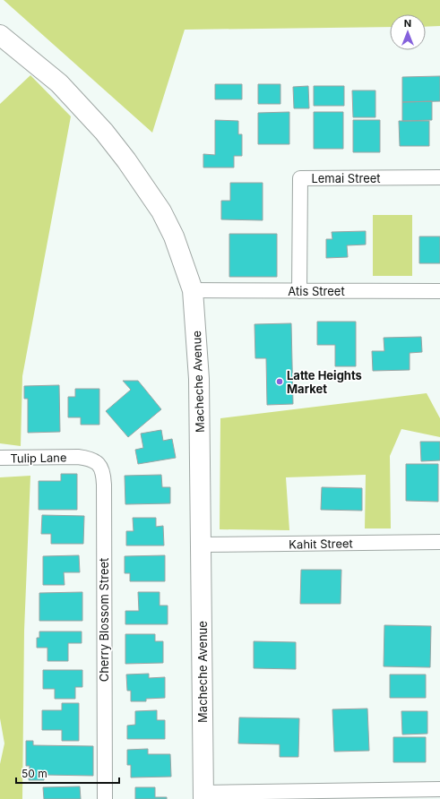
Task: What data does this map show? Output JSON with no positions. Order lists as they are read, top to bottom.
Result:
{
  "streets": {
    "main road": ["Macheche Avenue"],
    "street": [
      "Lemai Street",
      "Atis Street",
      "Tulip Lane",
      "Kahit Street",
      "Cherry Blossom Street"
    ]
  },
  "crossings": [
    ["Lemai Street", "Atis Street"],
    ["Atis Street", "Macheche Avenue"],
    ["Macheche Avenue", "Kahit Street"],
    ["Tulip Lane", "Cherry Blossom Street"]
  ],
  "places": ["Latte Heights Market"],
  "scale_bar": "50 m",
  "north": "top"
}
